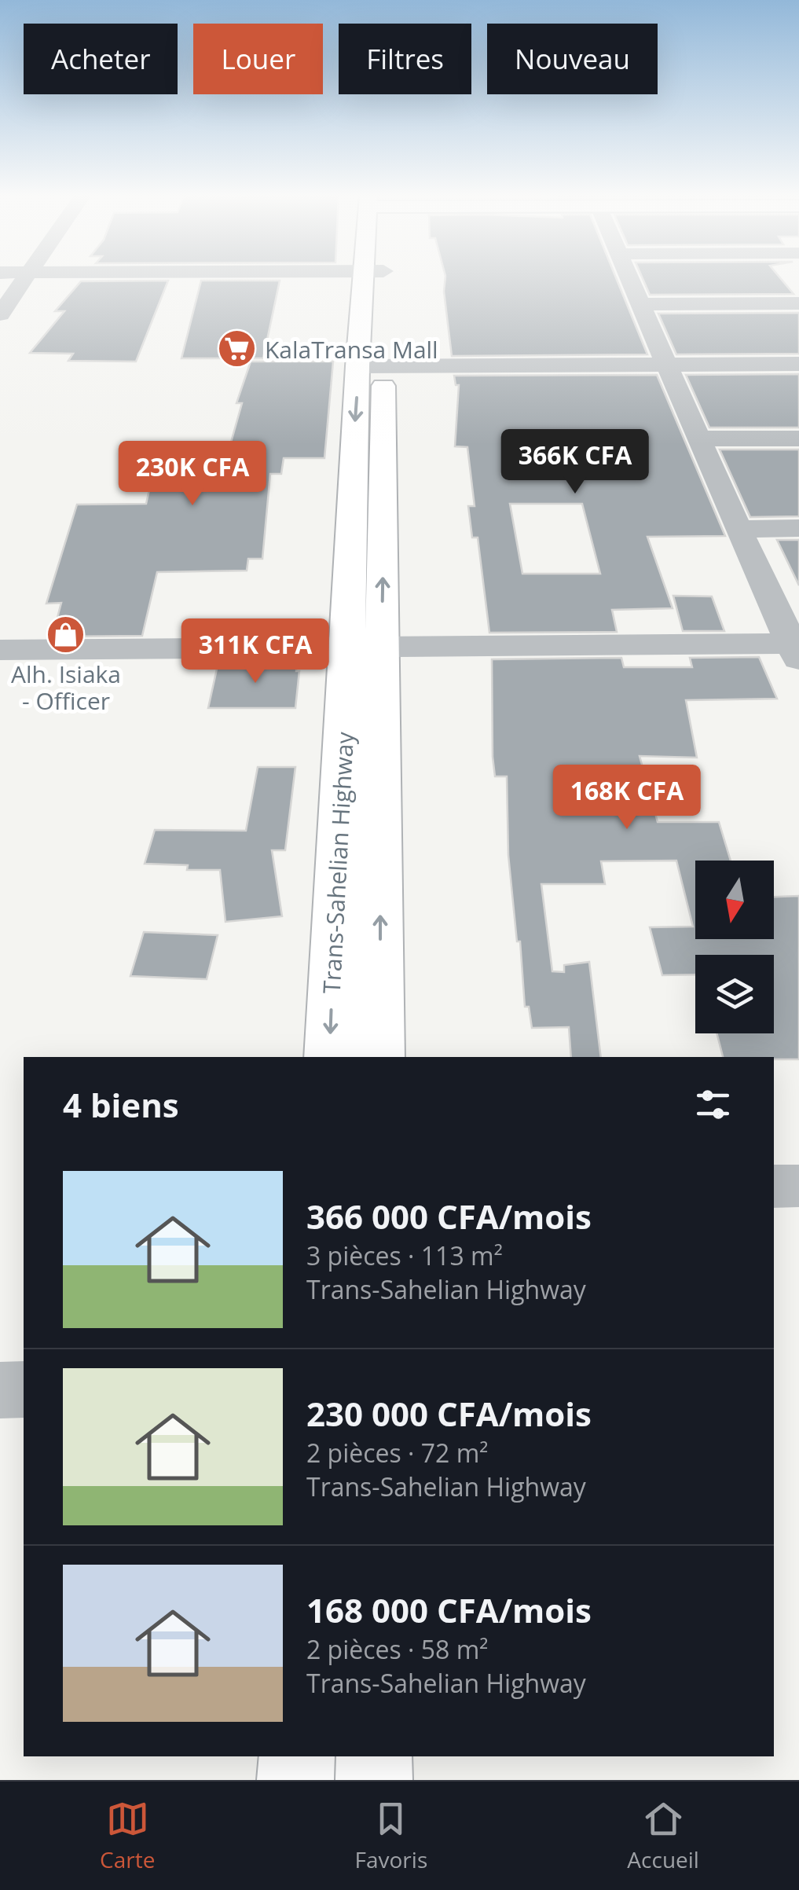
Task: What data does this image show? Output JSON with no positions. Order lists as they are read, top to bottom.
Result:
{
  "streets": {
    "main road": ["Trans-Sahelian Highway"]
  },
  "places": {
    "supermarket": ["KalaTransa Mall"],
    "shop": ["Alh. Isiaka - Officer"]
  },
  "north": "bottom",
  "page": {
    "chip": [
      "Acheter",
      "Louer",
      "Filtres",
      "Nouveau"
    ],
    "price": [
      "366K CFA",
      "230K CFA",
      "311K CFA",
      "168K CFA"
    ],
    "heading": "4 biens",
    "list": [
      {
        "name": "366 000 CFA/mois",
        "note": "3 pièces · 113 m² · Trans-Sahelian Highway"
      },
      {
        "name": "230 000 CFA/mois",
        "note": "2 pièces · 72 m² · Trans-Sahelian Highway"
      },
      {
        "name": "168 000 CFA/mois",
        "note": "2 pièces · 58 m² · Trans-Sahelian Highway"
      }
    ],
    "tabs": ["Carte", "Favoris", "Accueil"]
  }
}
